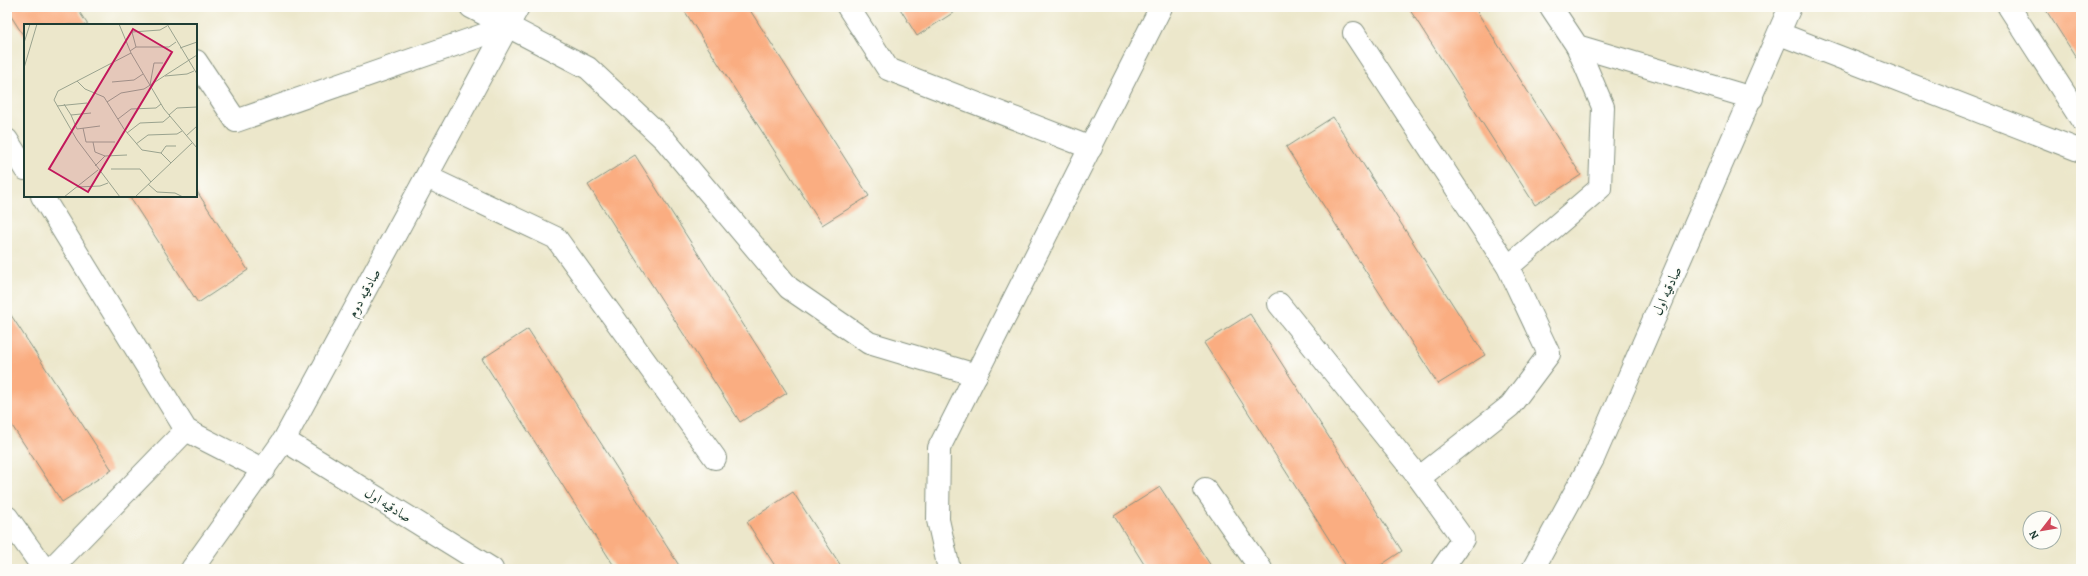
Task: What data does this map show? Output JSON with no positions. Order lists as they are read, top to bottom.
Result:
{
  "streets": {
    "street": ["صادقیه اول", "صادقیه دوم"]
  },
  "crossings": [
    ["صادقیه اول", "صادقیه دوم"]
  ],
  "north": "bottom left"
}
